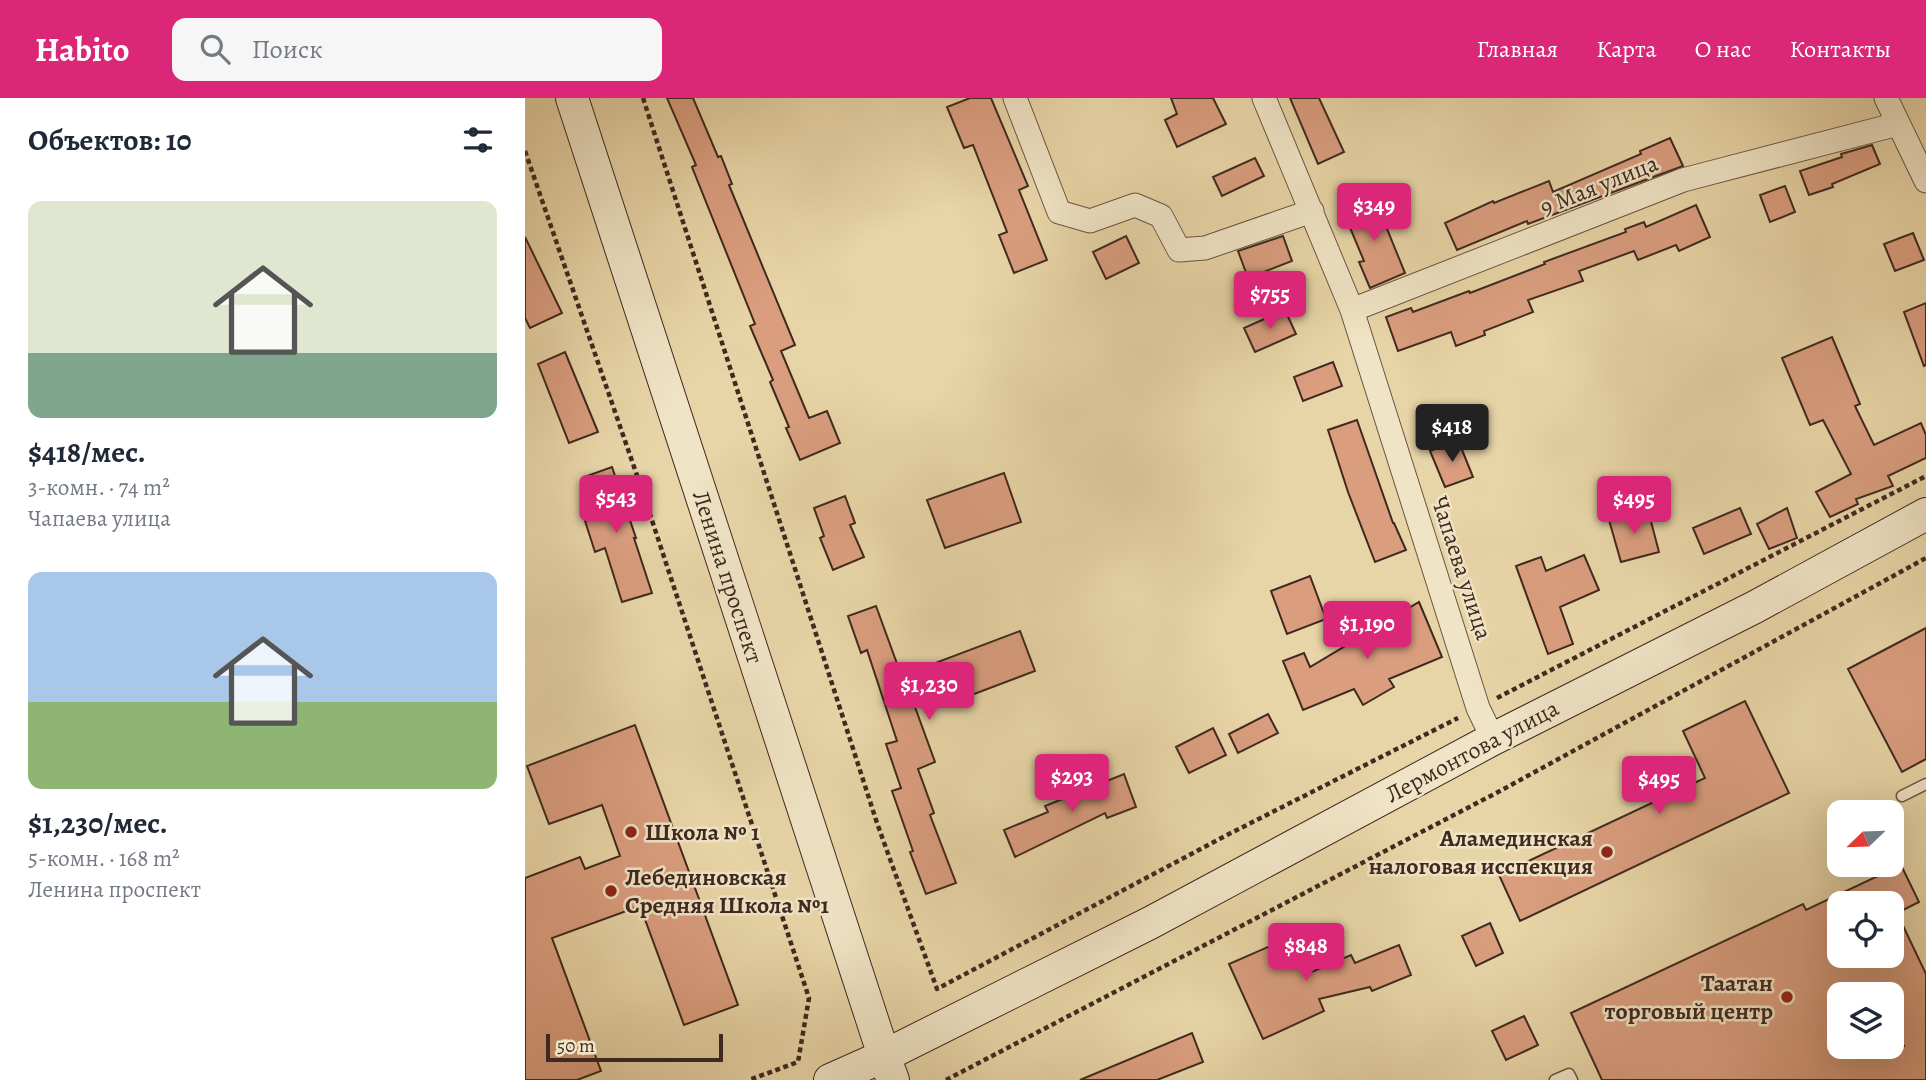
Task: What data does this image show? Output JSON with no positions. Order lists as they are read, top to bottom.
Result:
{
  "streets": {
    "main road": ["Ленина проспект", "Лермонтова улица"],
    "street": ["9 Мая улица", "Чапаева улица"]
  },
  "crossings": [
    ["9 Мая улица", "Чапаева улица"],
    ["Чапаева улица", "Лермонтова улица"],
    ["Ленина проспект", "Лермонтова улица"]
  ],
  "places": [
    "Школа № 1",
    "Аламединская налоговая исспекция",
    "Лебединовская Средняя Школа №1",
    "Таатан торговый центр"
  ],
  "scale_bar": "50 m",
  "north": "bottom left",
  "page": {
    "header": "Habito",
    "search": "Поиск",
    "nav": [
      "Главная",
      "Карта",
      "О нас",
      "Контакты"
    ],
    "heading": "Объектов: 10",
    "list": [
      {
        "name": "$418/мес.",
        "note": "3-комн. · 74 m² · Чапаева улица"
      },
      {
        "name": "$1,230/мес.",
        "note": "5-комн. · 168 m² · Ленина проспект"
      }
    ],
    "price": [
      "$349",
      "$755",
      "$418",
      "$543",
      "$495",
      "$1,190",
      "$1,230",
      "$293",
      "$495",
      "$848"
    ],
    "scale": "50 m"
  }
}
